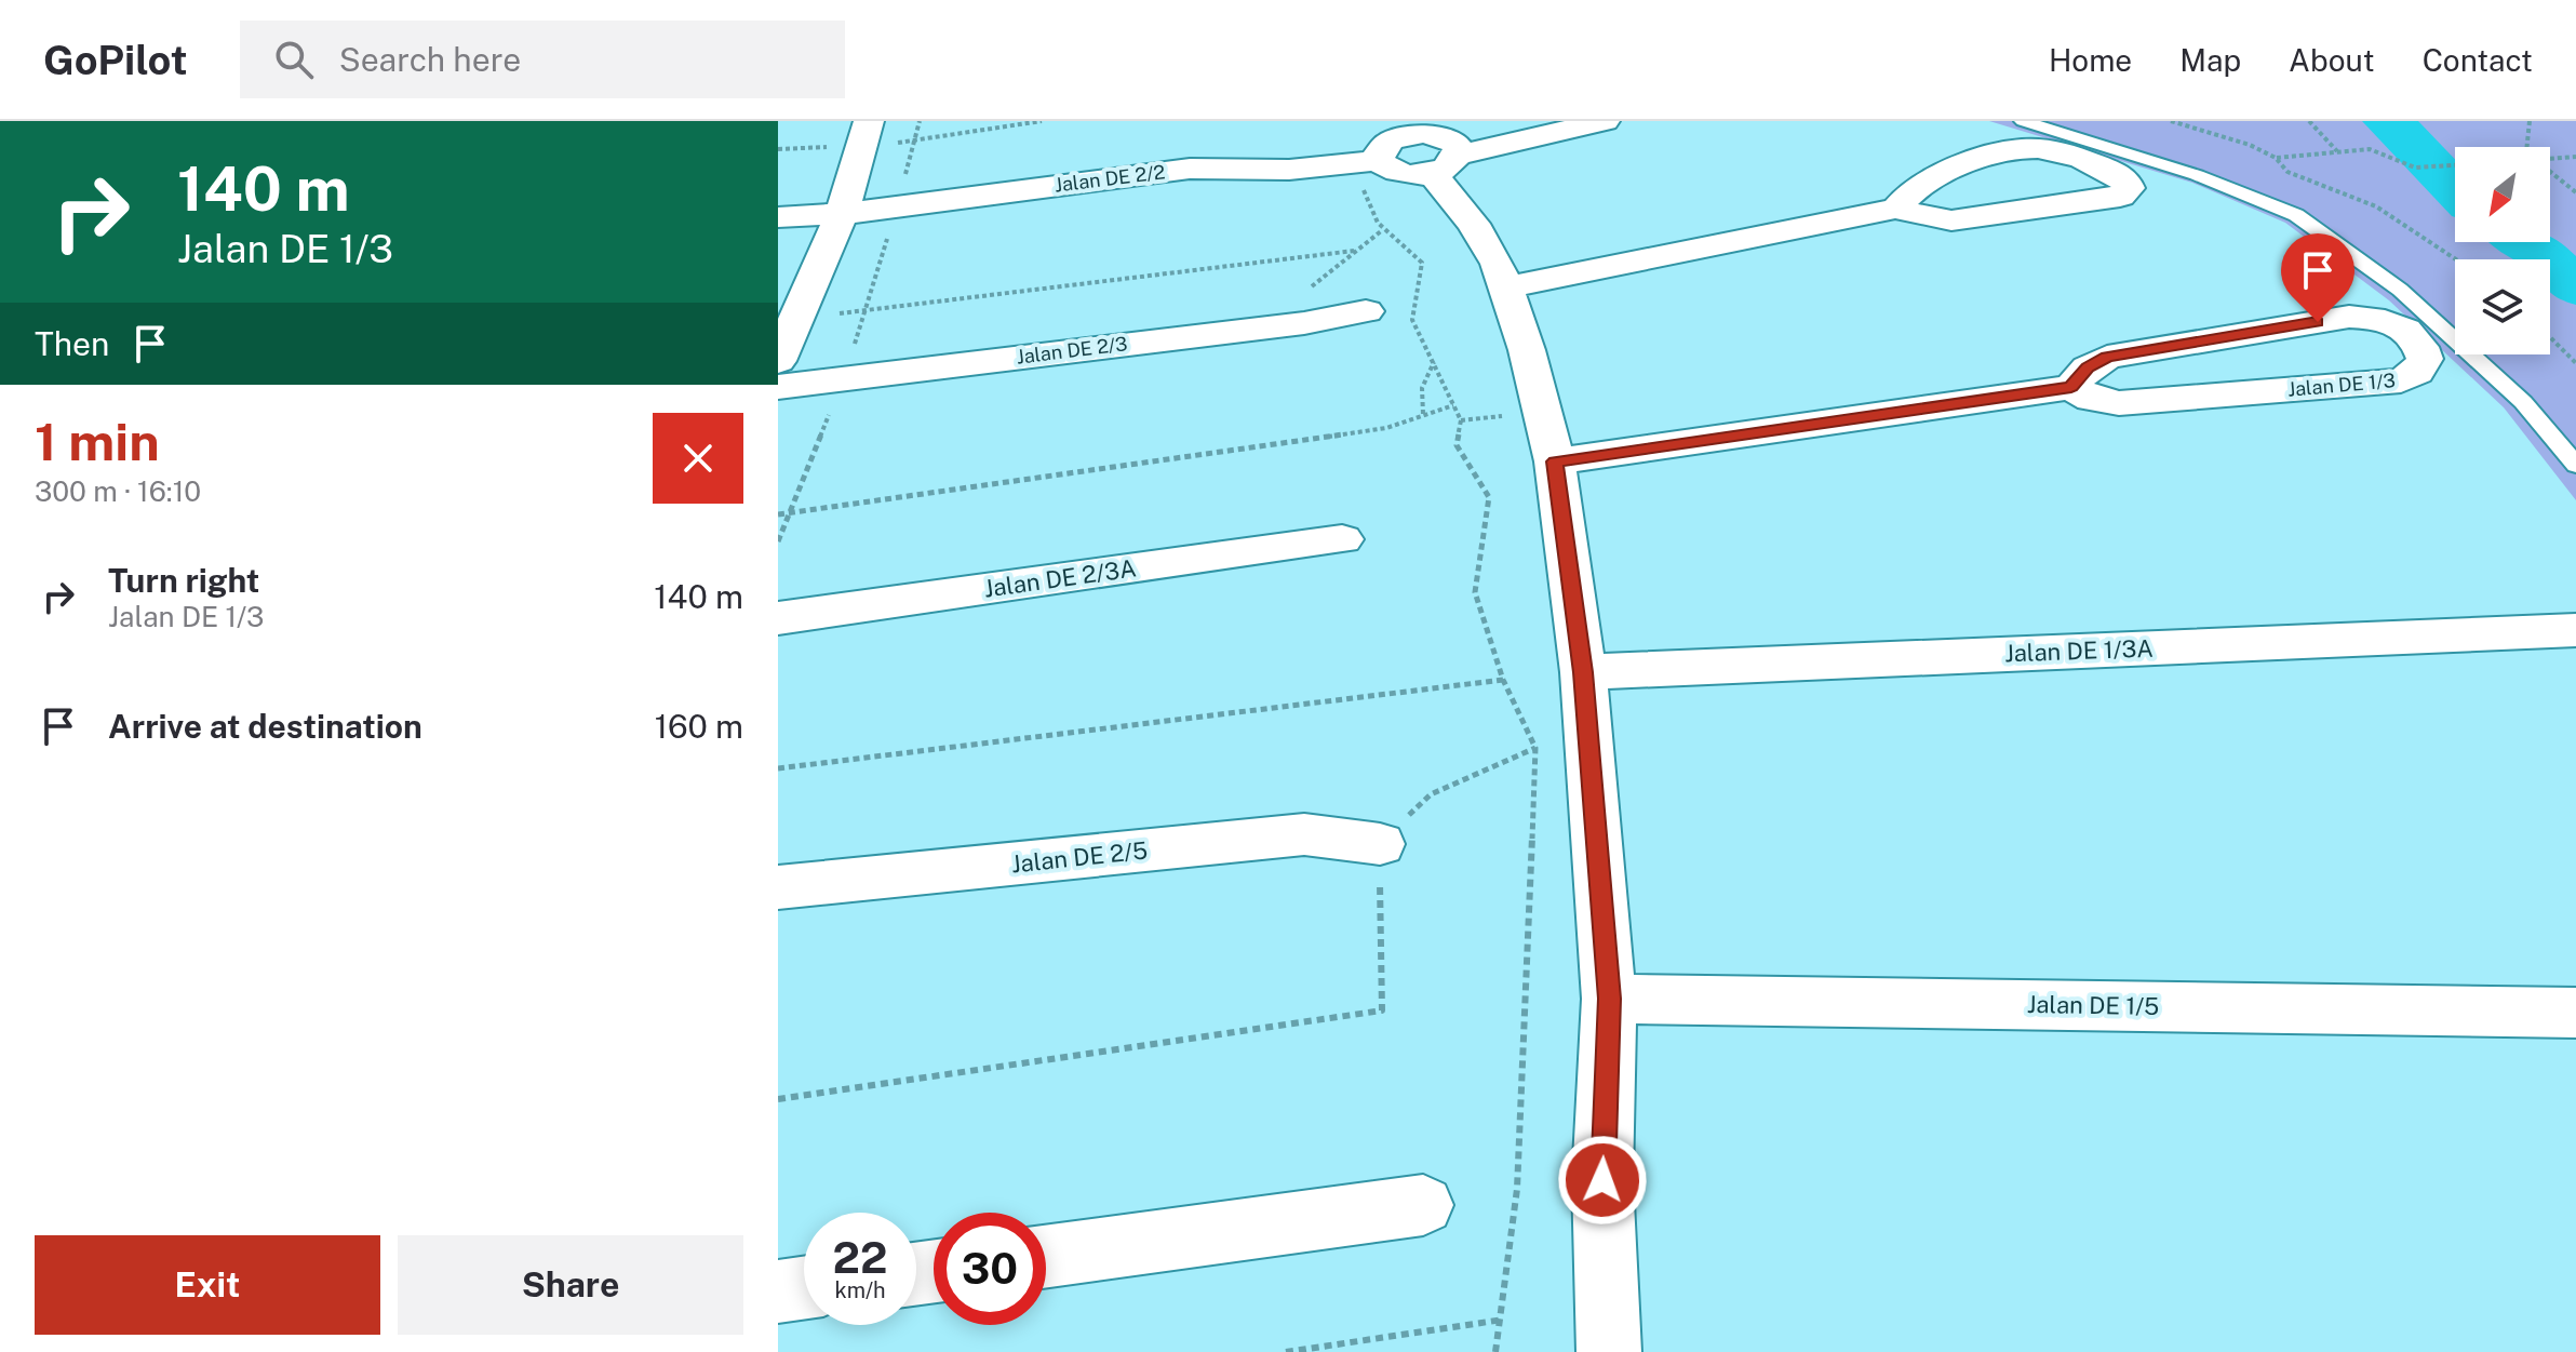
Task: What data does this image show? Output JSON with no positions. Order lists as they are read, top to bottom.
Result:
{
  "streets": {
    "street": [
      "Jalan DE 2/2",
      "Jalan DE 2/3",
      "Jalan DE 1/3",
      "Jalan DE 2/3A",
      "Jalan DE 1/3A",
      "Jalan DE 2/5",
      "Jalan DE 1/5"
    ]
  },
  "north": "bottom left",
  "page": {
    "header": "GoPilot",
    "search": "Search here",
    "nav": [
      "Home",
      "Map",
      "About",
      "Contact"
    ],
    "turn": ["140 m", "Jalan DE 1/3"],
    "then": "Then",
    "heading": ["1 min", "300 m · 16:10"],
    "list": [
      {
        "name": "Turn right",
        "note": "Jalan DE 1/3",
        "value": "140 m"
      },
      {
        "name": "Arrive at destination",
        "value": "160 m"
      }
    ],
    "speed": "22 km/h",
    "limit": "30",
    "buttons": ["Exit", "Share"]
  }
}
